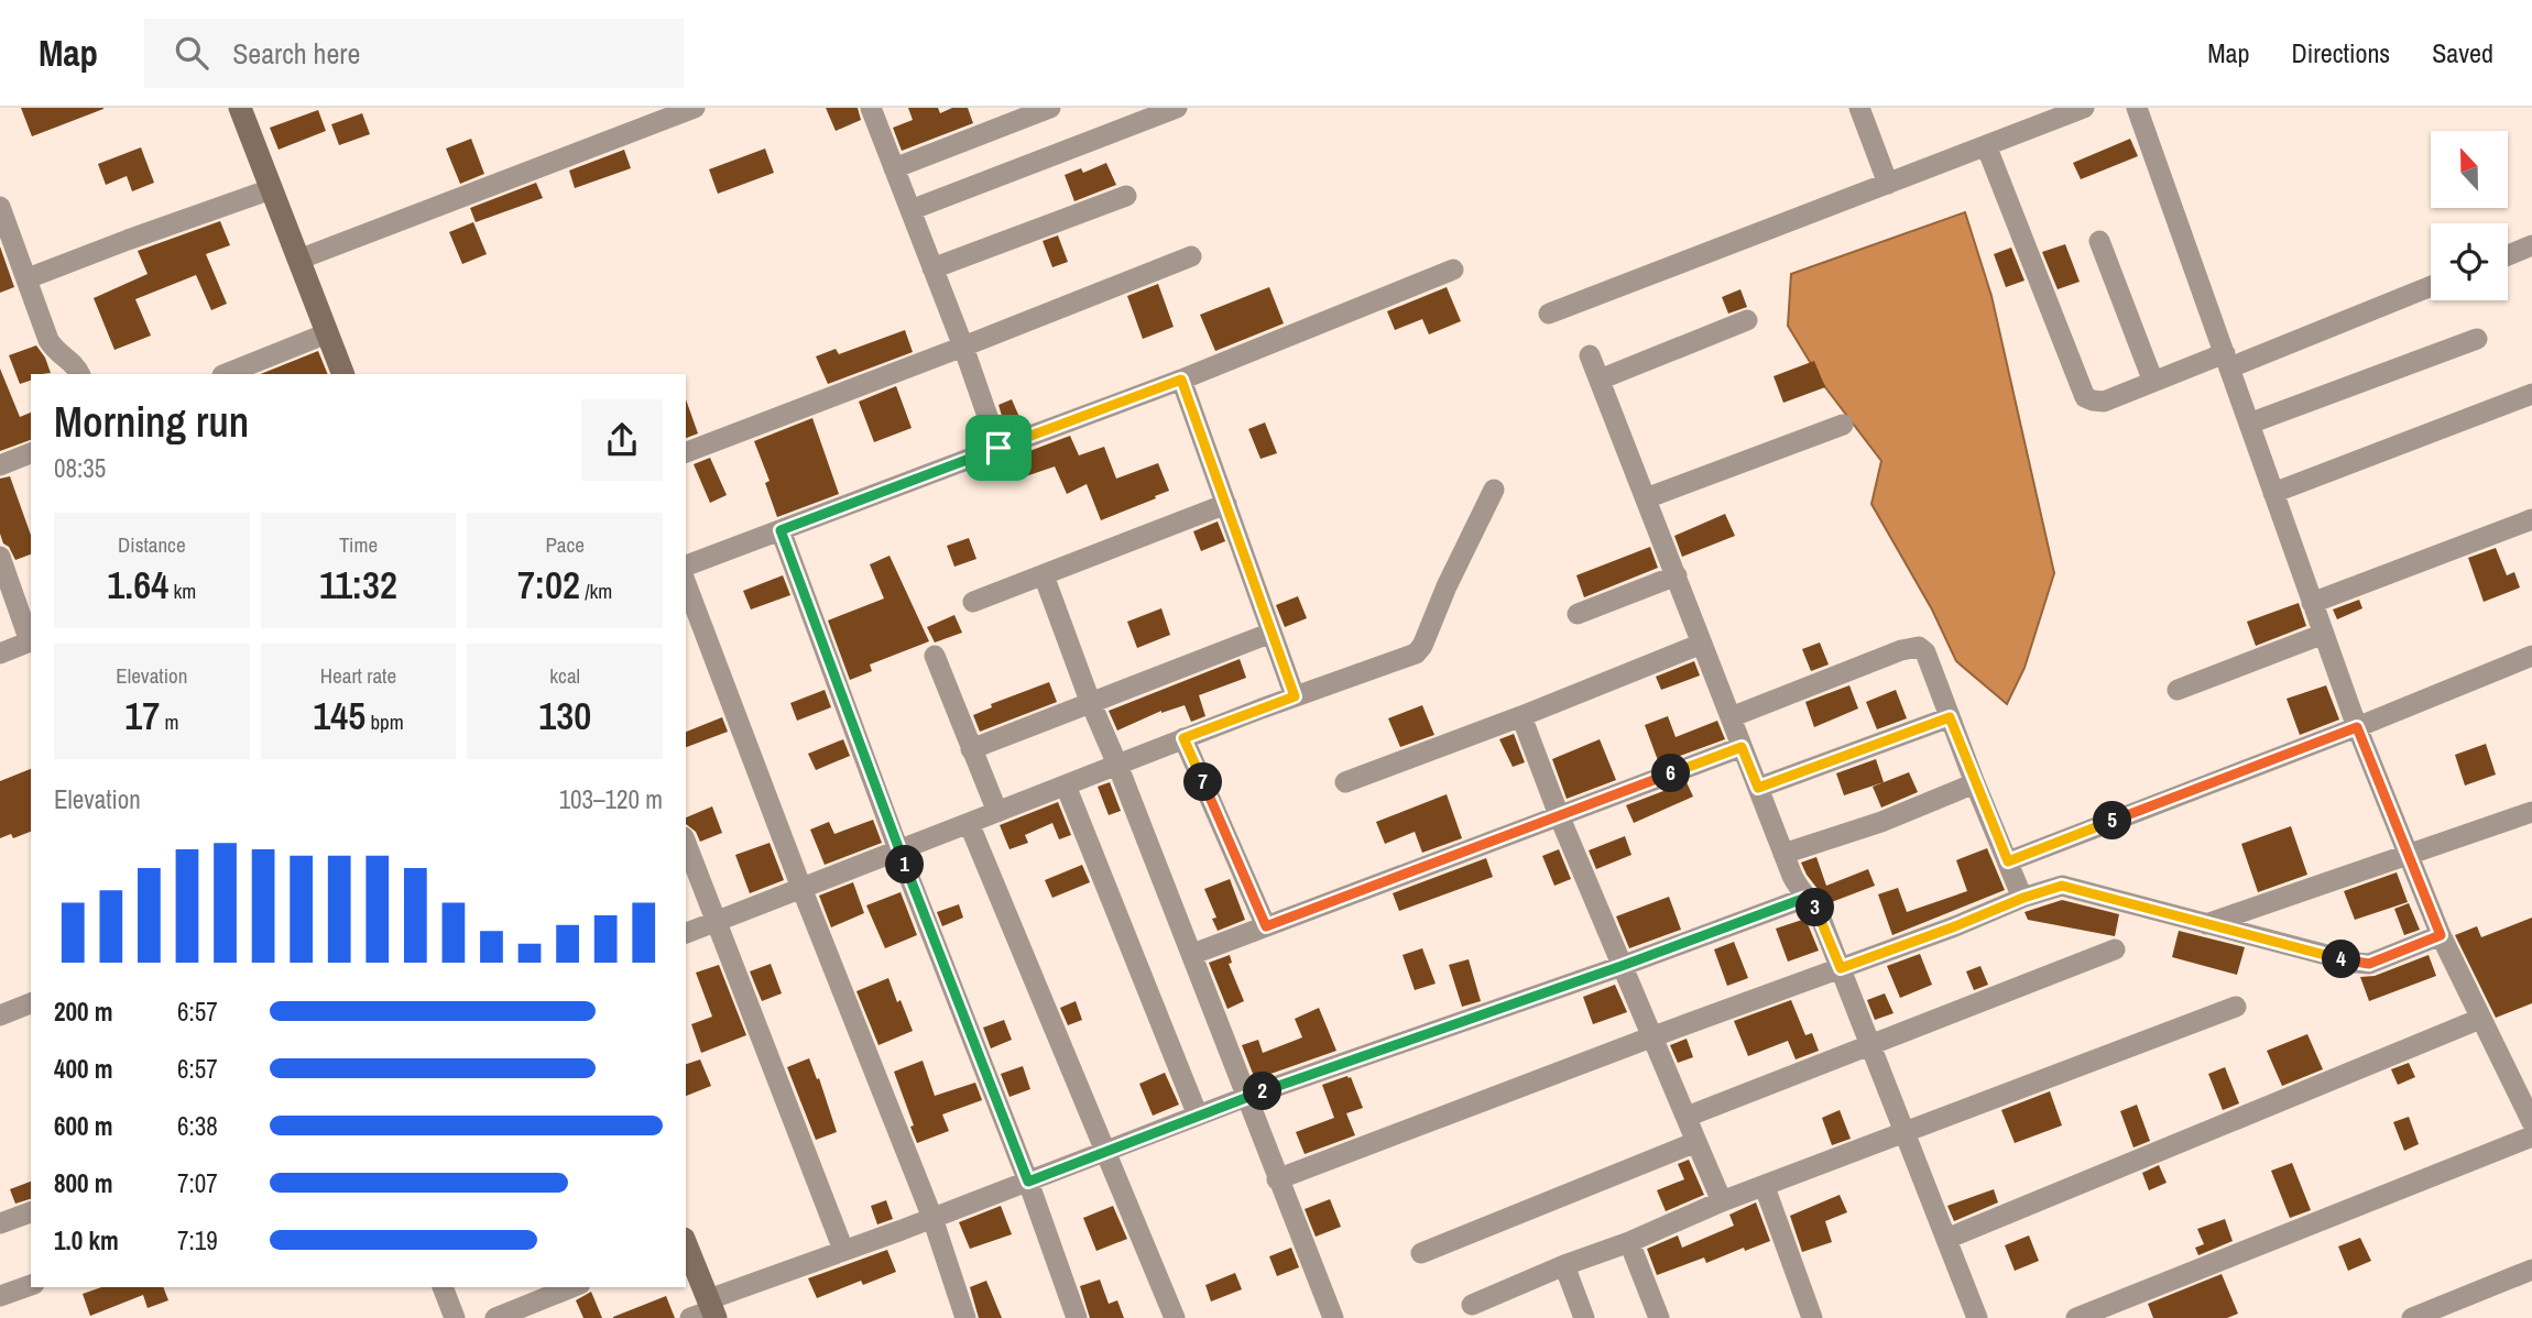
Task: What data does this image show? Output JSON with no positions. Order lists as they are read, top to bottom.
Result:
{
  "north": "top",
  "page": {
    "header": "Map",
    "search": "Search here",
    "nav": ["Map", "Directions", "Saved"],
    "heading": ["Morning run", "08:35"],
    "stats": [
      ["Distance", "1.64 km"],
      ["Time", "11:32"],
      ["Pace", "7:02 /km"],
      ["Elevation", "17 m"],
      ["Heart rate", "145 bpm"],
      ["kcal", "130"]
    ],
    "pins": [
      "6",
      "7",
      "5",
      "1",
      "3",
      "4",
      "2"
    ],
    "chart": ["Elevation", "103–120 m"],
    "list": [
      {
        "name": "200 m",
        "note": "6:57"
      },
      {
        "name": "400 m",
        "note": "6:57"
      },
      {
        "name": "600 m",
        "note": "6:38"
      },
      {
        "name": "800 m",
        "note": "7:07"
      },
      {
        "name": "1.0 km",
        "note": "7:19"
      }
    ]
  }
}
